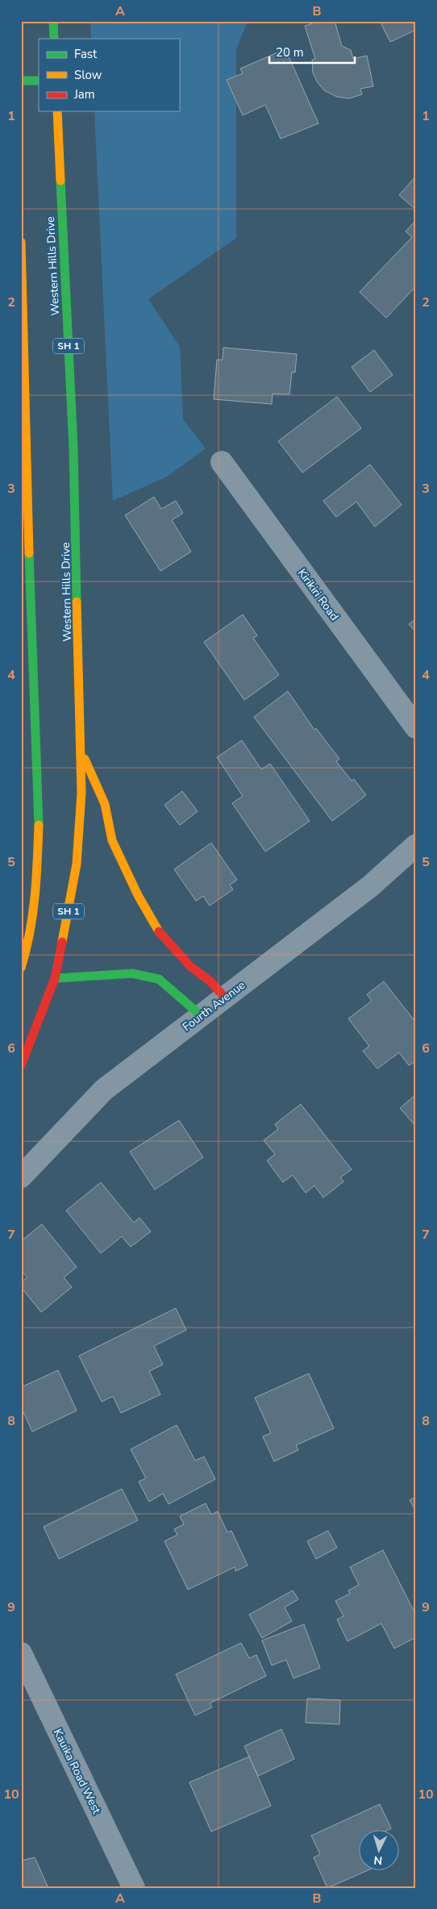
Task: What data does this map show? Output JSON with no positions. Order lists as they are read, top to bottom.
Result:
{
  "streets": {
    "highway": ["Western Hills Drive", "SH 1"],
    "street": ["Kirikiri Road", "Fourth Avenue", "Kauika Road West"]
  },
  "legend": ["Fast", "Slow", "Jam"],
  "scale_bar": "20 m",
  "north": "bottom",
  "grid": {
    "columns": ["A", "B"],
    "rows": [
      "1",
      "2",
      "3",
      "4",
      "5",
      "6",
      "7",
      "8",
      "9",
      "10"
    ]
  }
}
